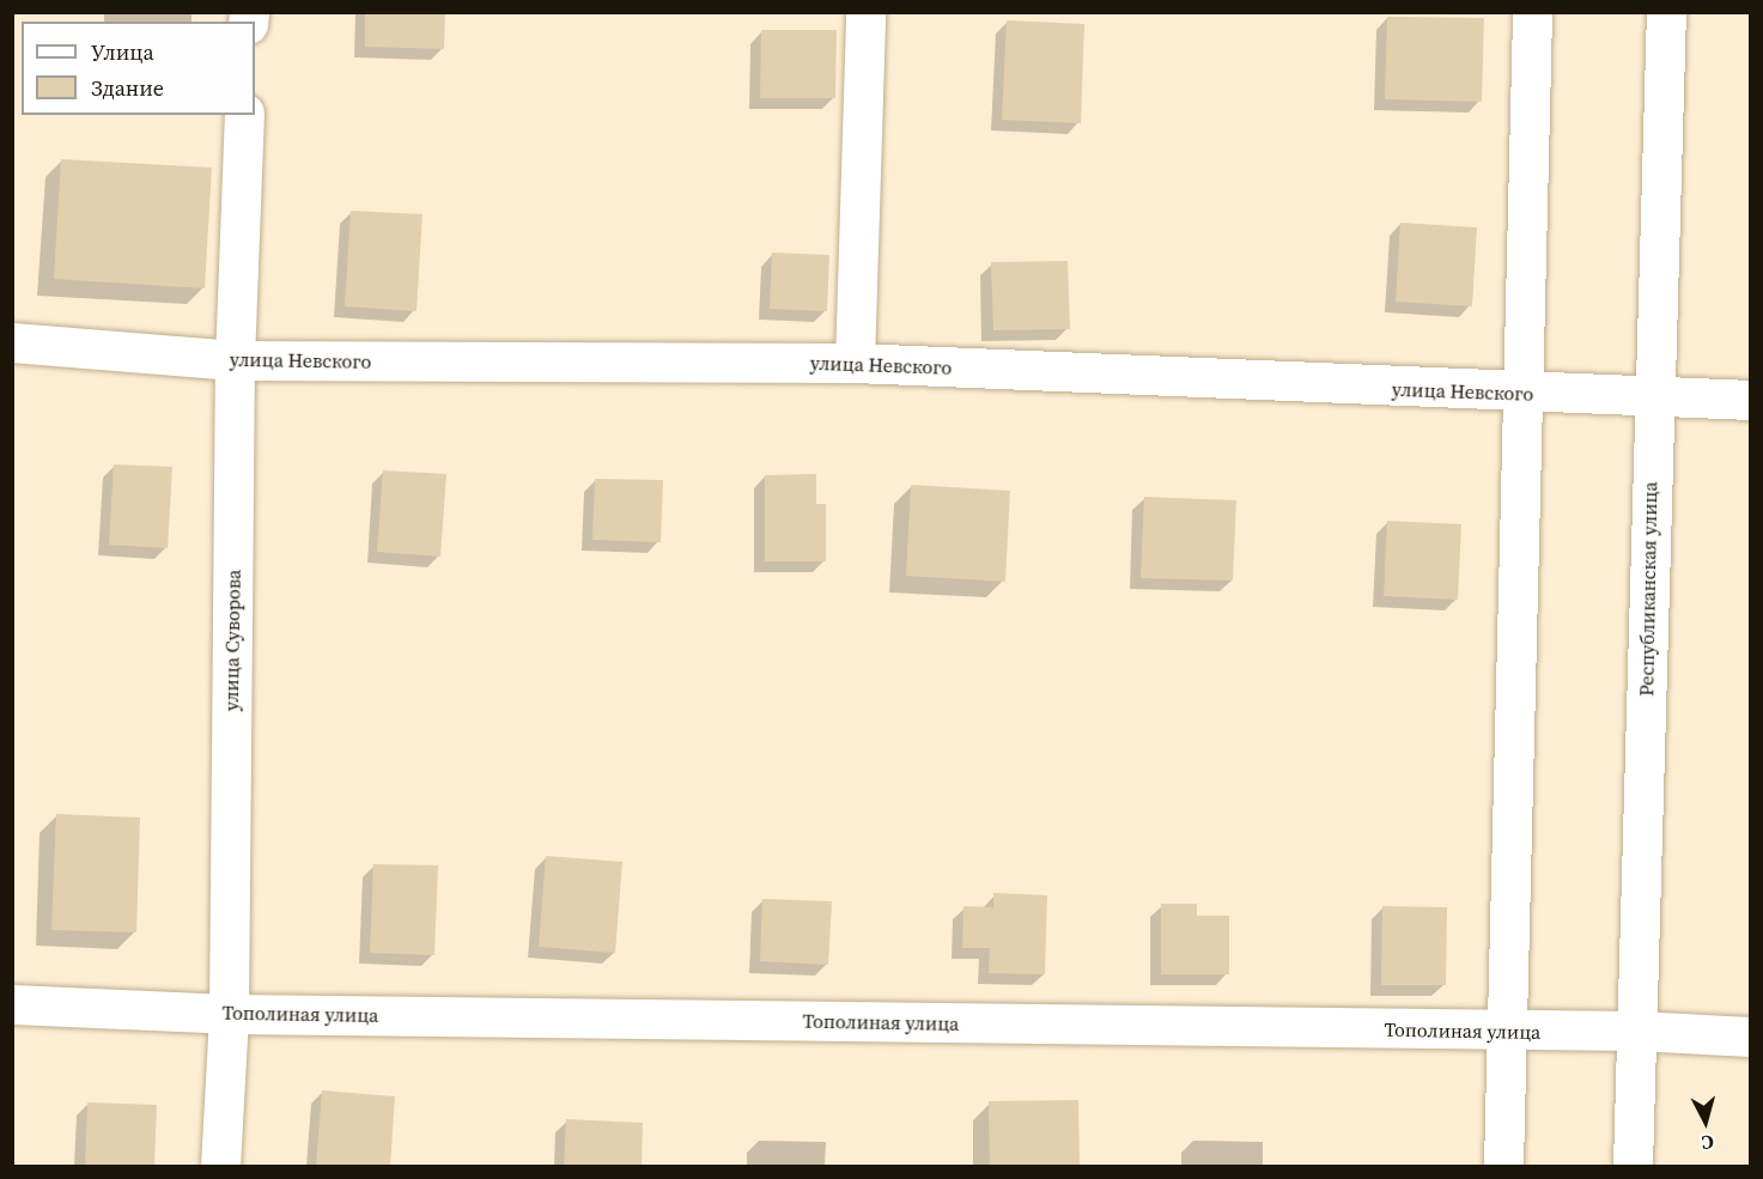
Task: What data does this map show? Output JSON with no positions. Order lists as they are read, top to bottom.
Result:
{
  "streets": {
    "street": [
      "улица Невского",
      "Республиканская улица",
      "улица Суворова",
      "Тополиная улица"
    ]
  },
  "crossings": [
    ["улица Невского", "Республиканская улица"],
    ["улица Невского", "улица Суворова"],
    ["Республиканская улица", "Тополиная улица"],
    ["улица Суворова", "Тополиная улица"]
  ],
  "legend": ["Улица", "Здание"],
  "north": "bottom"
}
